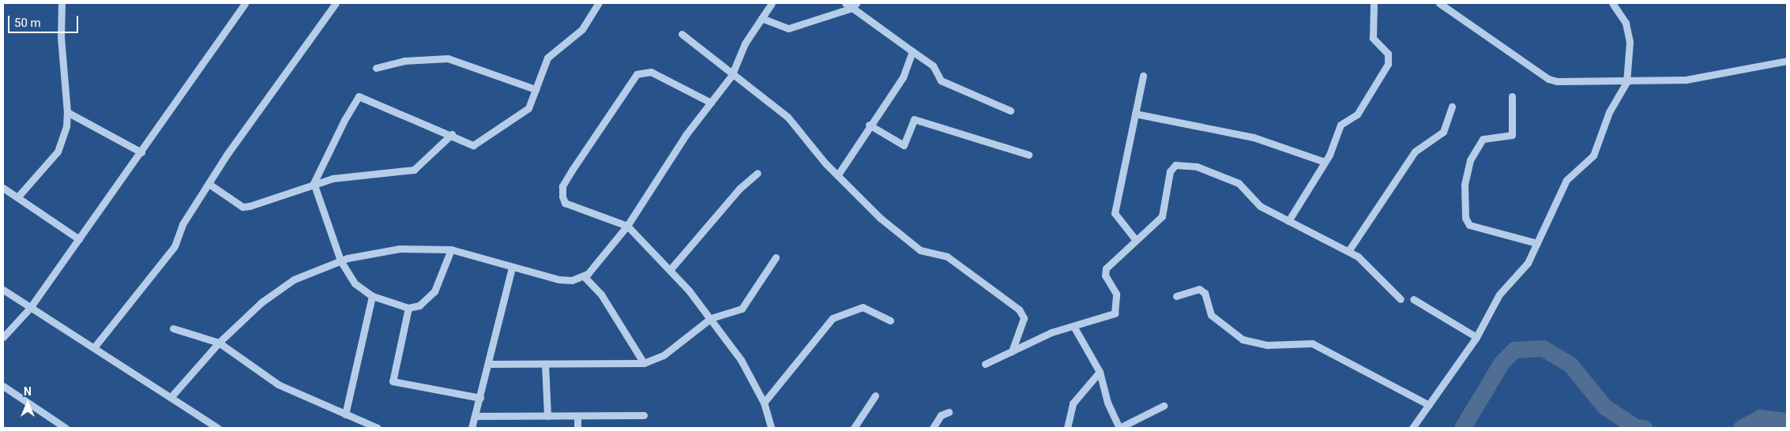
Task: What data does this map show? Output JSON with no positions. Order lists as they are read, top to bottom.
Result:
{
  "scale_bar": "50 m",
  "north": "top"
}
